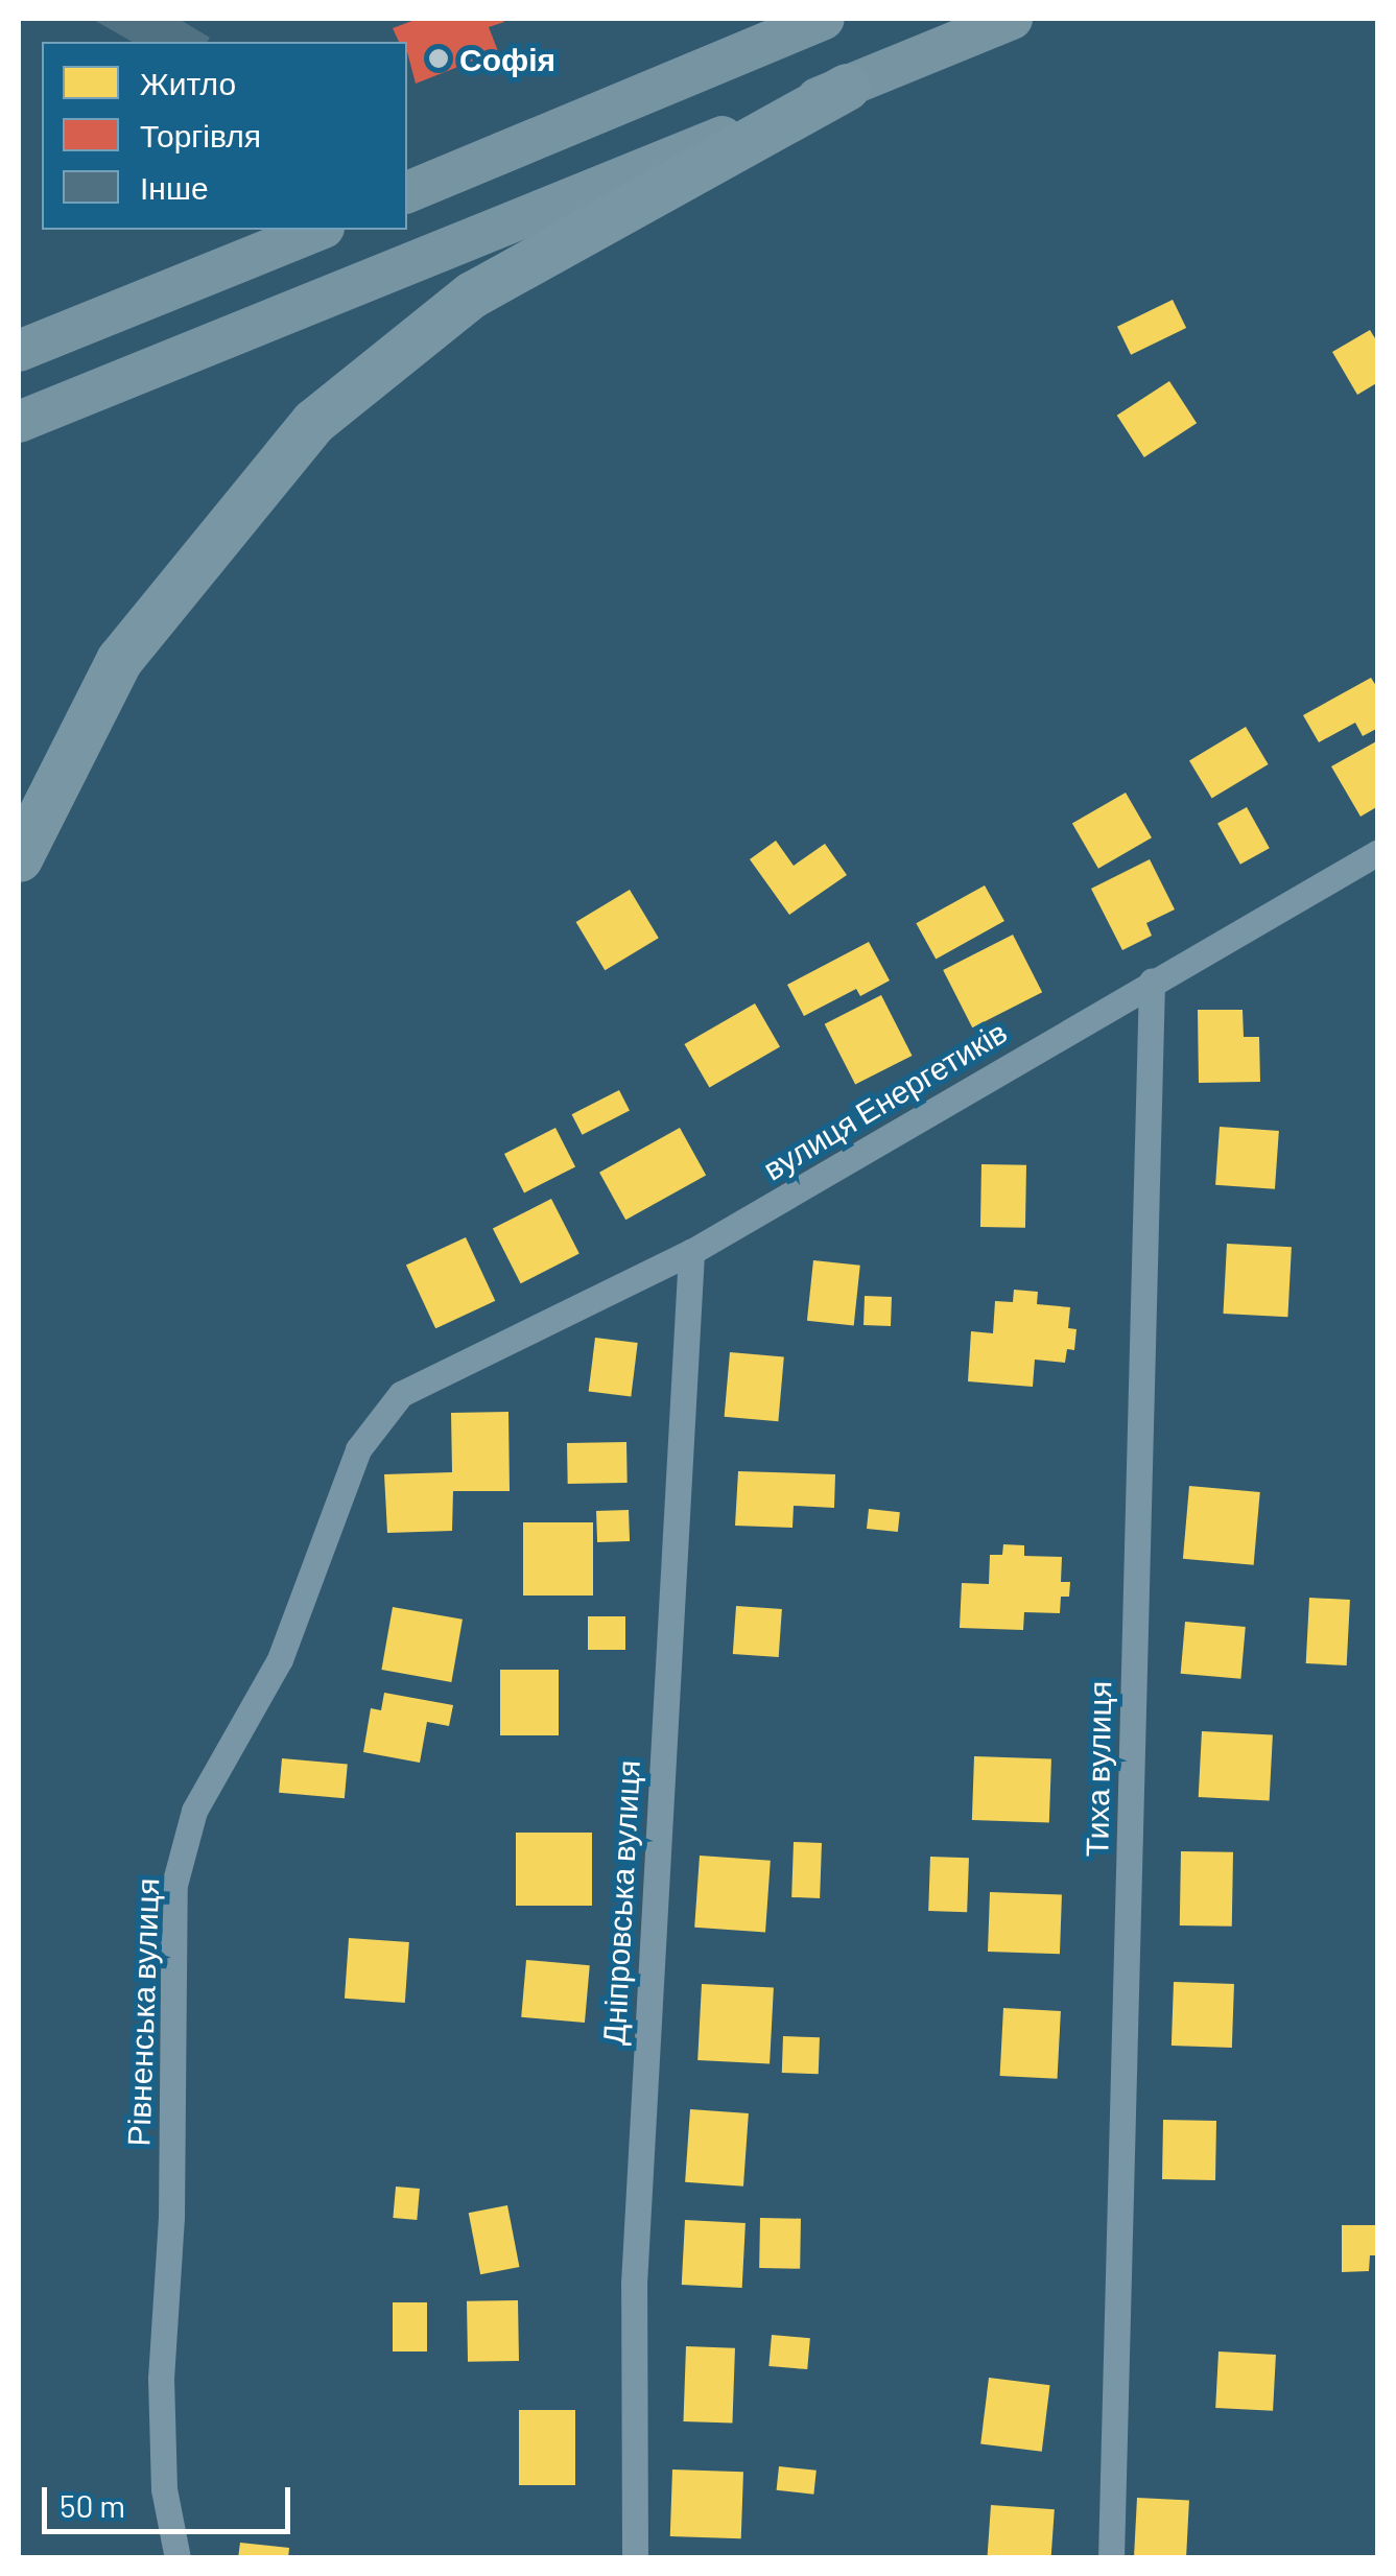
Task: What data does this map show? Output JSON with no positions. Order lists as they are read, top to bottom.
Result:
{
  "streets": {
    "street": [
      "вулиця Енергетиків",
      "Тиха вулиця",
      "Дніпровська вулиця",
      "Рівненська вулиця"
    ]
  },
  "crossings": [
    ["вулиця Енергетиків", "Тиха вулиця"],
    ["вулиця Енергетиків", "Дніпровська вулиця"],
    ["вулиця Енергетиків", "Рівненська вулиця"]
  ],
  "places": ["Софія"],
  "legend": ["Житло", "Торгівля", "Інше"],
  "scale_bar": "50 m"
}
